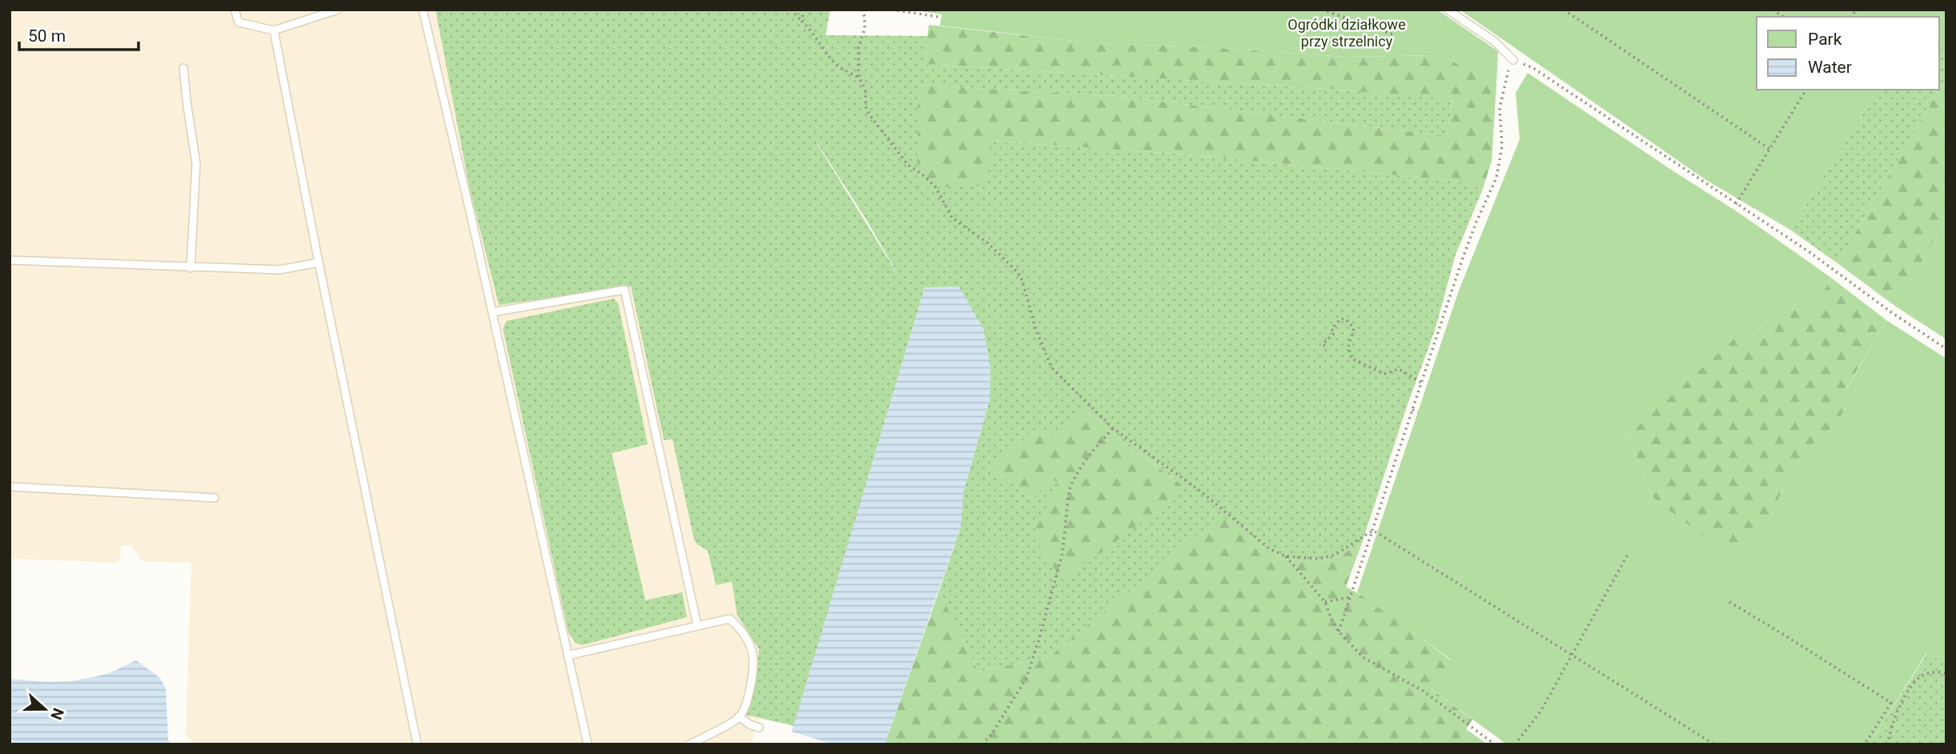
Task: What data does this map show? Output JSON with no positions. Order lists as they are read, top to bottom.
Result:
{
  "parks": ["Ogródki działkowe przy strzelnicy"],
  "legend": ["Park", "Water"],
  "scale_bar": "50 m",
  "north": "right"
}
